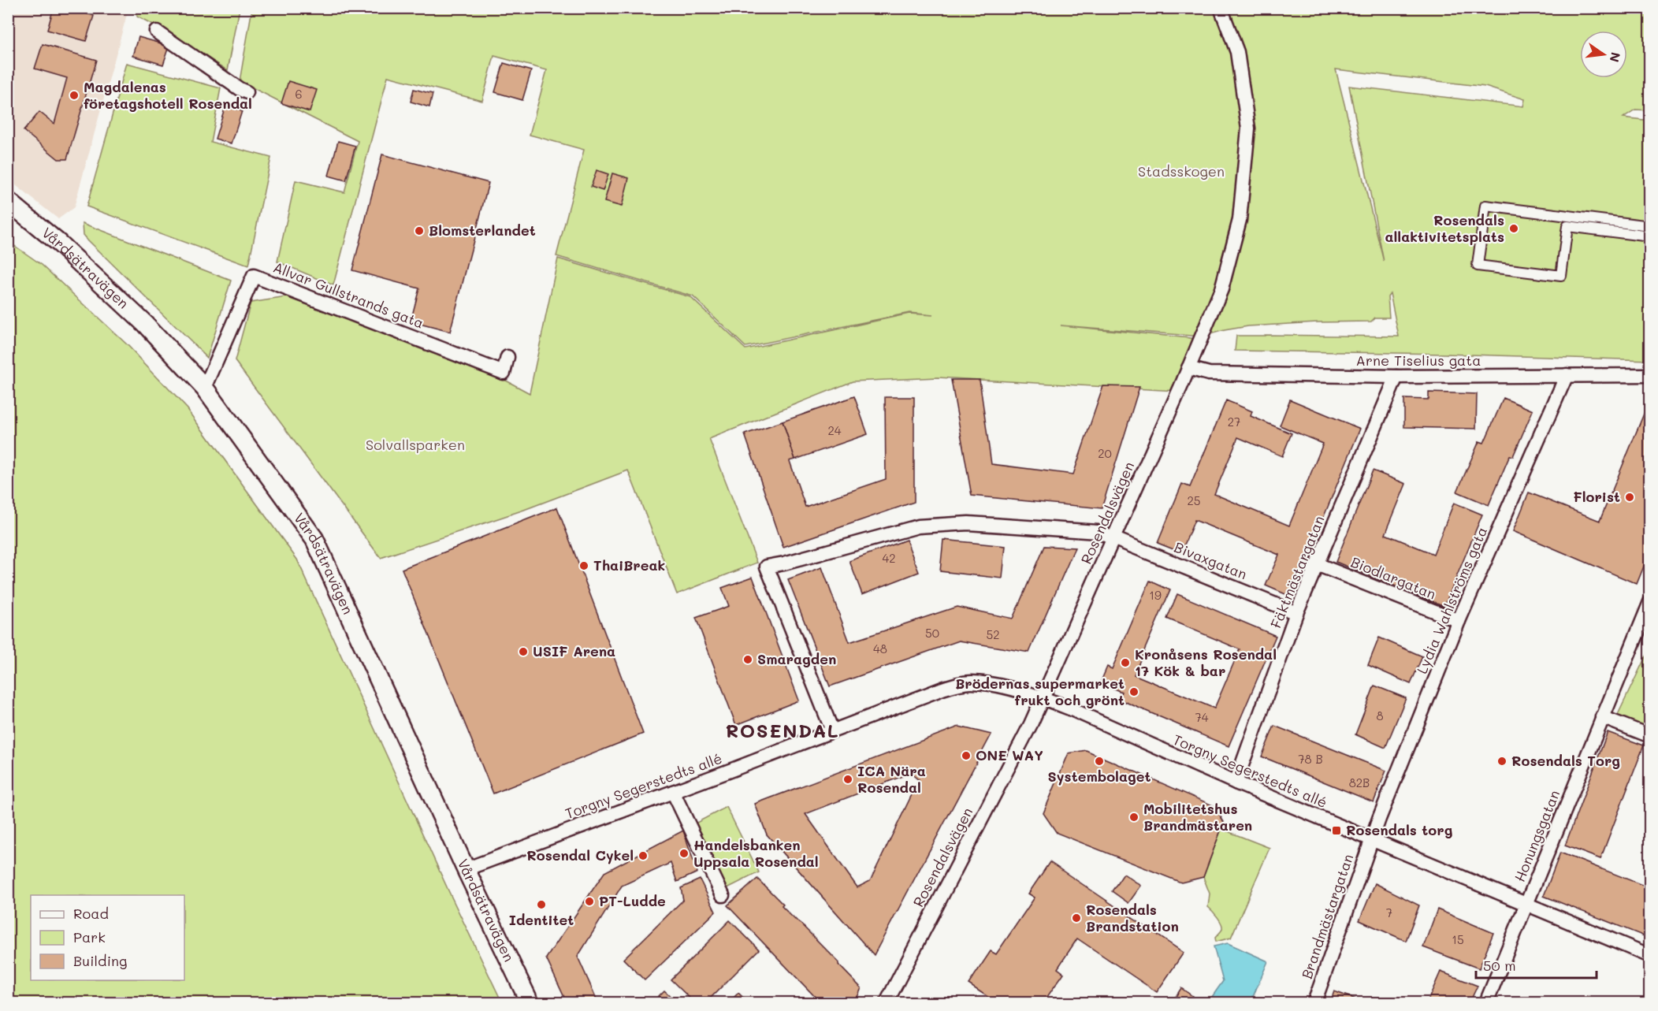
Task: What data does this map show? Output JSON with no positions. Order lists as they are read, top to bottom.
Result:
{
  "streets": {
    "main road": ["Vårdsätravägen"],
    "street": [
      "Allvar Gullstrands gata",
      "Arne Tiselius gata",
      "Rosendalsvägen",
      "Bivaxgatan",
      "Fäktmästargatan",
      "Biodlargatan",
      "Lydia Wahlströms gata",
      "Torgny Segerstedts allé",
      "Honungsgatan",
      "Brandmästargatan"
    ]
  },
  "crossings": [
    ["Vårdsätravägen", "Allvar Gullstrands gata"],
    ["Vårdsätravägen", "Torgny Segerstedts allé"],
    ["Arne Tiselius gata", "Rosendalsvägen"],
    ["Arne Tiselius gata", "Fäktmästargatan"],
    ["Arne Tiselius gata", "Lydia Wahlströms gata"],
    ["Rosendalsvägen", "Bivaxgatan"],
    ["Rosendalsvägen", "Torgny Segerstedts allé"],
    ["Bivaxgatan", "Fäktmästargatan"],
    ["Fäktmästargatan", "Biodlargatan"],
    ["Fäktmästargatan", "Torgny Segerstedts allé"],
    ["Biodlargatan", "Lydia Wahlströms gata"],
    ["Lydia Wahlströms gata", "Torgny Segerstedts allé"],
    ["Lydia Wahlströms gata", "Brandmästargatan"],
    ["Torgny Segerstedts allé", "Honungsgatan"],
    ["Torgny Segerstedts allé", "Brandmästargatan"]
  ],
  "districts": ["ROSENDAL"],
  "parks": ["Stadsskogen", "Solvallsparken"],
  "places": {
    "other": [
      "Magdalenas företagshotell Rosendal",
      "Rosendals allaktivitetsplats",
      "Blomsterlandet",
      "Florist",
      "ThaiBreak",
      "USIF Arena",
      "Smaragden",
      "Kronåsens Rosendal 17 Kök & bar",
      "Brödernas supermarket frukt och grönt",
      "ONE WAY",
      "Systembolaget",
      "Rosendals Torg",
      "ICA Nära Rosendal",
      "Mobilitetshus Brandmästaren",
      "Handelsbanken Uppsala Rosendal",
      "Rosendal Cykel",
      "PT-Ludde",
      "Identitet",
      "Rosendals Brandstation"
    ],
    "transit": ["Rosendals torg"]
  },
  "house_numbers": [
    "6",
    "27",
    "24",
    "20",
    "25",
    "42",
    "19",
    "50",
    "52",
    "48",
    "8",
    "74",
    "78 B",
    "82B",
    "7",
    "15"
  ],
  "legend": ["Road", "Park", "Building"],
  "scale_bar": "50 m",
  "north": "right"
}
